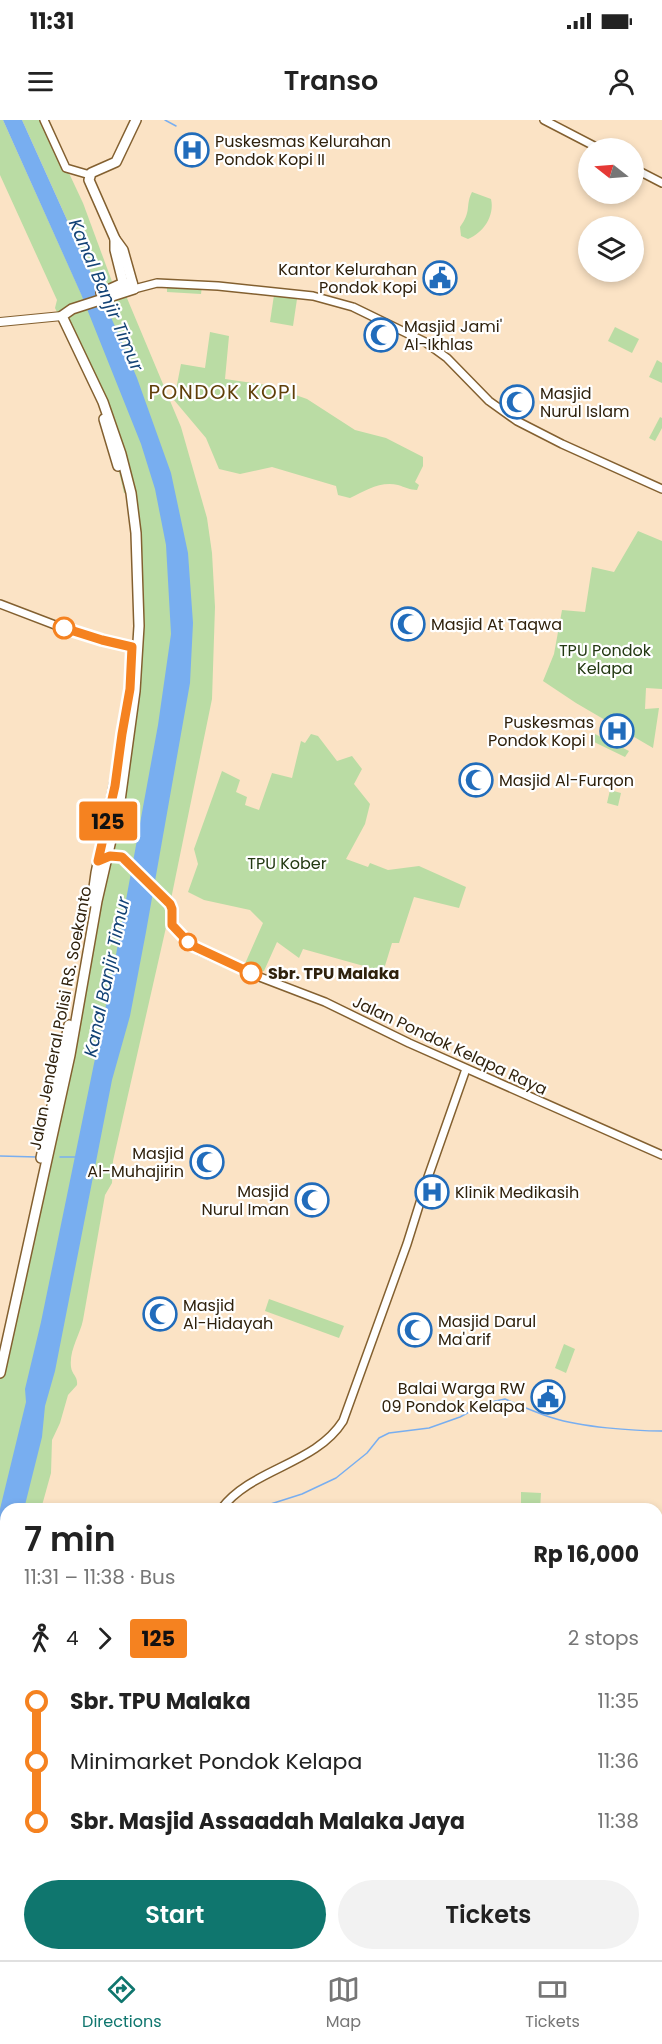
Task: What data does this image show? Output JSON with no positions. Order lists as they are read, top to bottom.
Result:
{
  "streets": {
    "main road": ["Jalan Jenderal Polisi RS. Soekanto"],
    "street": ["Jalan Pondok Kelapa Raya"]
  },
  "crossings": [
    ["Jalan Jenderal Polisi RS. Soekanto", "Jalan Pondok Kelapa Raya"]
  ],
  "districts": ["PONDOK KOPI"],
  "water": ["Kanal Banjir Timur"],
  "parks": ["TPU Pondok Kelapa", "TPU Kober"],
  "places": {
    "hospital": ["Puskesmas Kelurahan Pondok Kopi II", "Puskesmas Pondok Kopi I", "Klinik Medikasih"],
    "public building": ["Kantor Kelurahan Pondok Kopi", "Balai Warga RW 09 Pondok Kelapa"],
    "mosque": [
      "Masjid Jami' Al-Ikhlas",
      "Masjid Nurul Islam",
      "Masjid At Taqwa",
      "Masjid Al-Furqon",
      "Masjid Al-Muhajirin",
      "Masjid Nurul Iman",
      "Masjid Al-Hidayah",
      "Masjid Darul Ma'arif"
    ],
    "other": ["Sbr. TPU Malaka"]
  },
  "lines": ["bus line 125"],
  "north": "left",
  "page": {
    "status": "11:31",
    "header": "Transo",
    "on_map": "125",
    "heading": ["7 min", "11:31 – 11:38 · Bus", "Rp 16,000"],
    "legs": ["4", "125", "2 stops"],
    "list": [
      {
        "name": "Sbr. TPU Malaka",
        "value": "11:35"
      },
      {
        "name": "Minimarket Pondok Kelapa",
        "value": "11:36"
      },
      {
        "name": "Sbr. Masjid Assaadah Malaka Jaya",
        "value": "11:38"
      }
    ],
    "buttons": ["Start", "Tickets"],
    "tabs": ["Directions", "Map", "Tickets"]
  }
}
